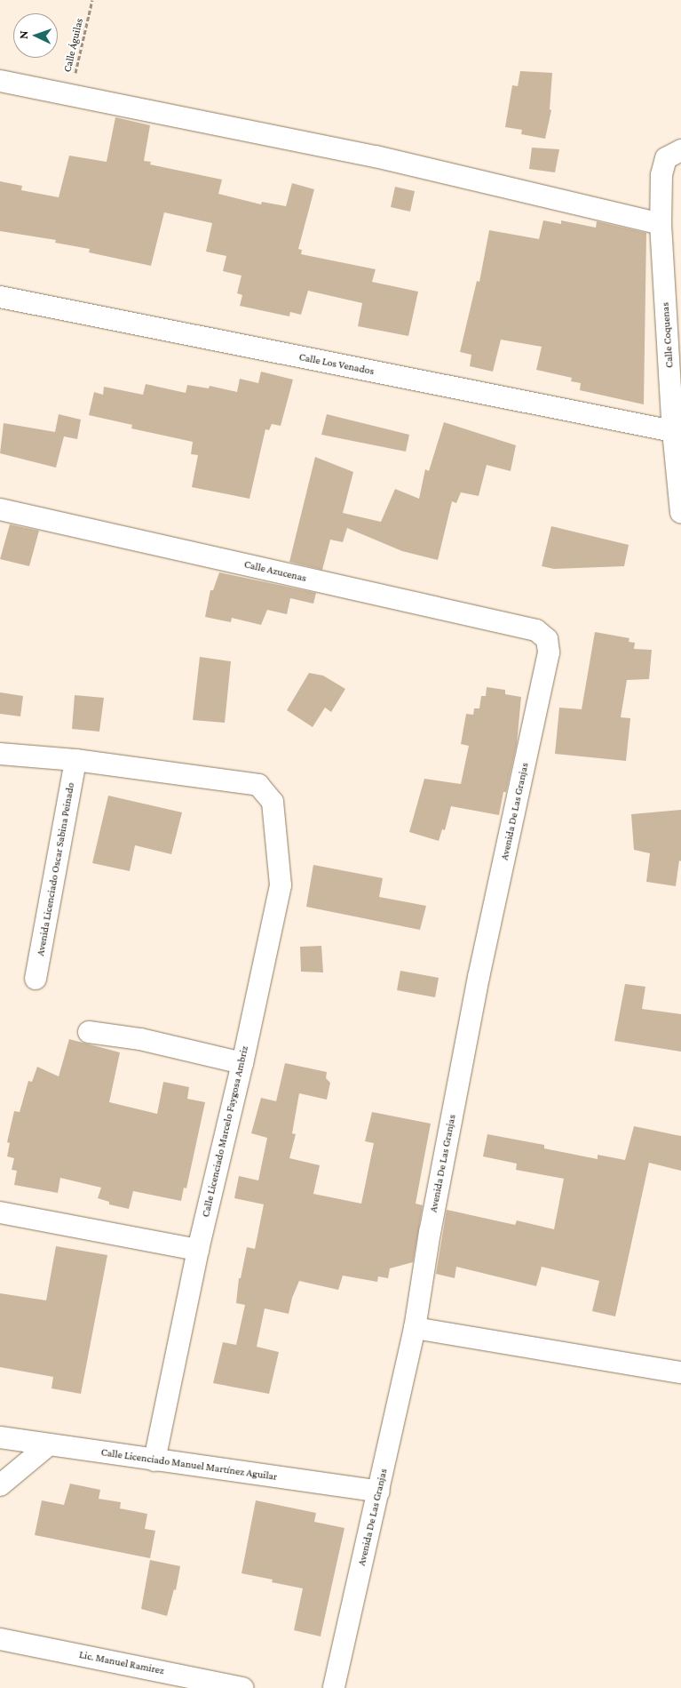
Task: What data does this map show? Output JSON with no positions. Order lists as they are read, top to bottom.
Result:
{
  "streets": {
    "street": [
      "Calle Coquenas",
      "Calle Los Venados",
      "Calle Azucenas",
      "Avenida De Las Granjas",
      "Avenida Licenciado Oscar Sabina Peinado",
      "Calle Licenciado Marcelo Faygosa Ambriz",
      "Calle Licenciado Manuel Martínez Aguilar",
      "Lic. Manuel Ramirez"
    ],
    "path": ["Calle Águilas"]
  },
  "crossings": [
    ["Calle Coquenas", "Calle Los Venados"],
    ["Calle Azucenas", "Avenida De Las Granjas"],
    ["Avenida De Las Granjas", "Calle Licenciado Manuel Martínez Aguilar"],
    ["Avenida Licenciado Oscar Sabina Peinado", "Calle Licenciado Marcelo Faygosa Ambriz"],
    ["Calle Licenciado Marcelo Faygosa Ambriz", "Calle Licenciado Manuel Martínez Aguilar"]
  ],
  "north": "left"
}
